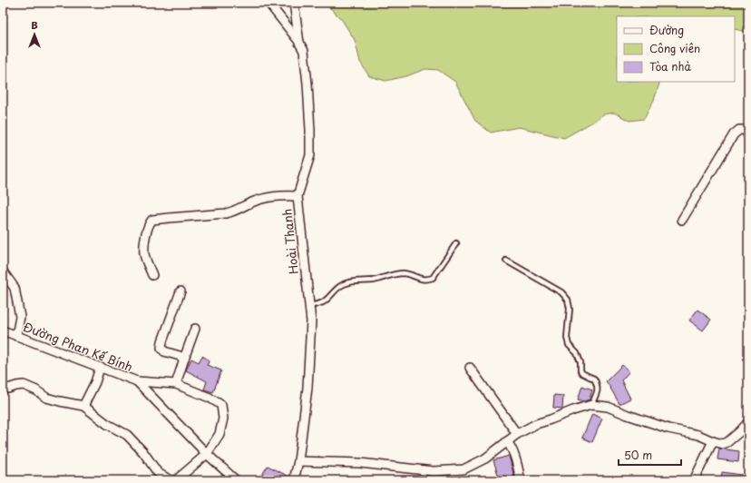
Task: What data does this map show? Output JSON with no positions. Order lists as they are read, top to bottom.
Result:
{
  "streets": {
    "street": ["Hoài Thanh", "Đường Phan Kế Bính"]
  },
  "legend": ["Đường", "Công viên", "Tòa nhà"],
  "scale_bar": "50 m",
  "north": "top"
}
